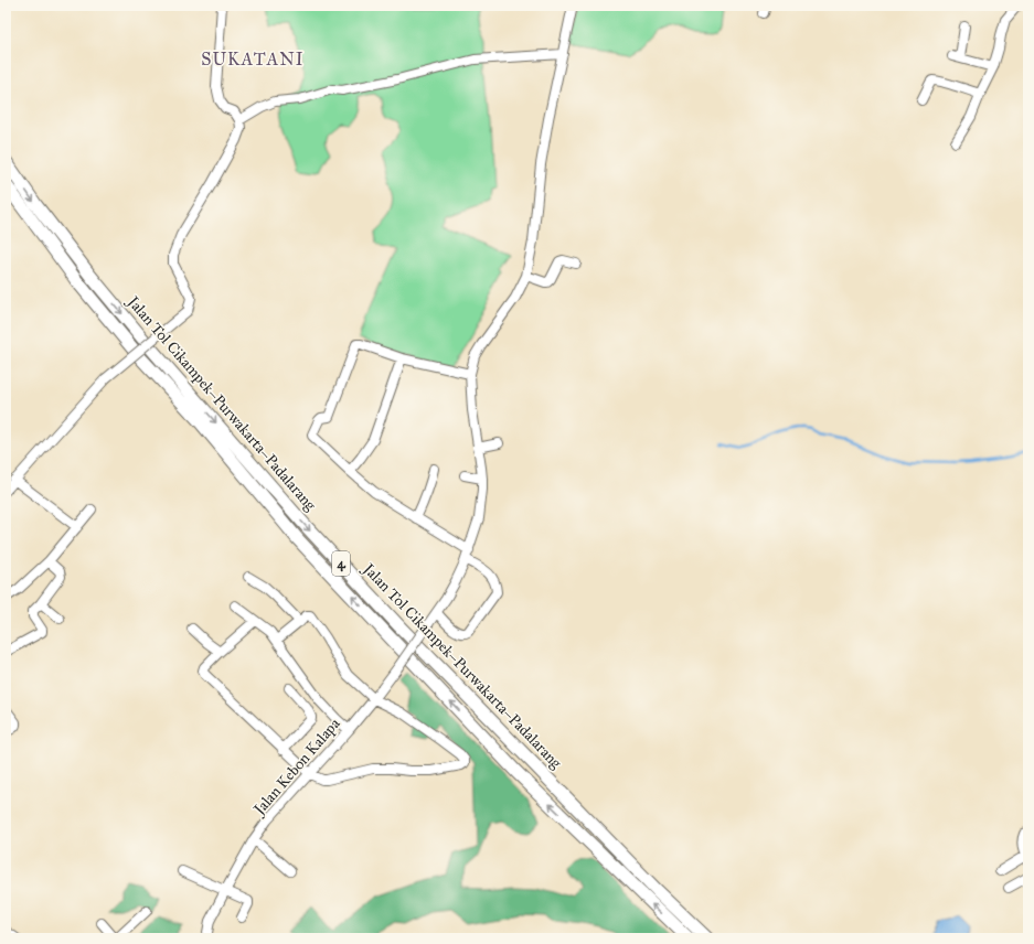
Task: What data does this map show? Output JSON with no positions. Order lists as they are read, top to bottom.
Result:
{
  "streets": {
    "highway": ["Jalan Tol Cikampek–Purwakarta–Padalarang", "4"],
    "street": ["Jalan Kebon Kalapa"]
  },
  "districts": ["SUKATANI"]
}
